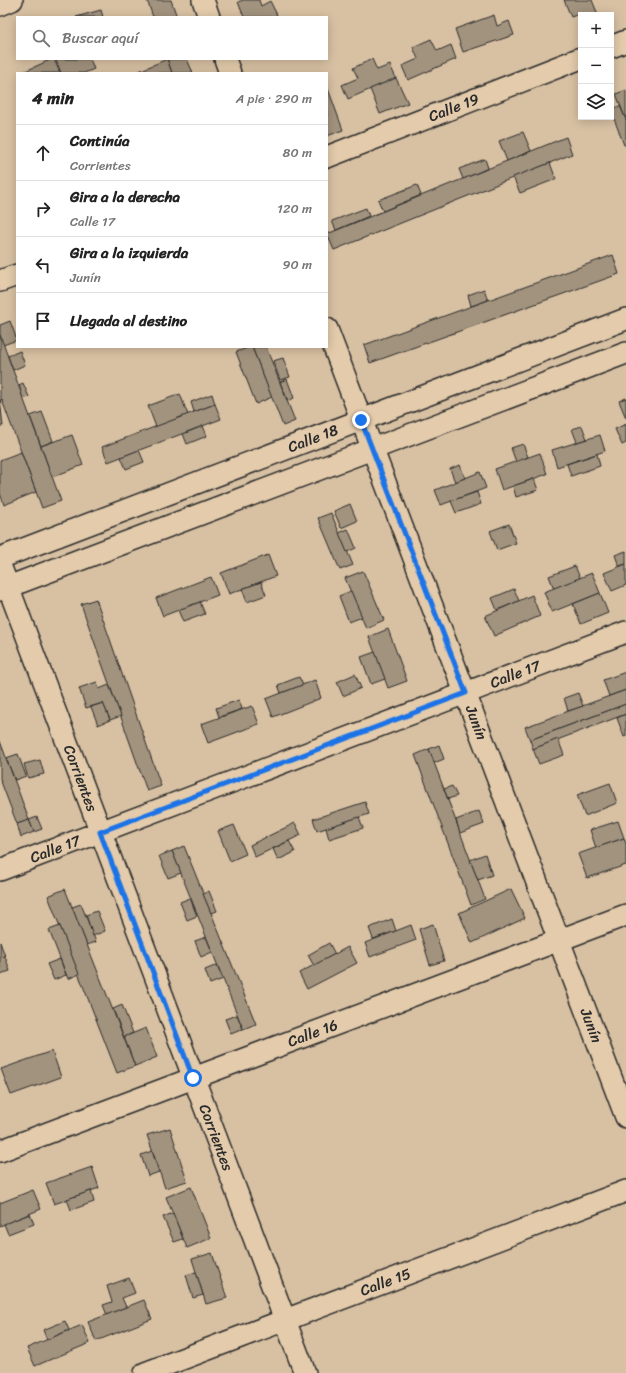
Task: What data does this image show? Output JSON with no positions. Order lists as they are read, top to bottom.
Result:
{
  "streets": {
    "street": [
      "Calle 19",
      "Calle 18",
      "Calle 17",
      "Junín",
      "Corrientes",
      "Calle 16",
      "Calle 15"
    ]
  },
  "crossings": [
    ["Calle 18", "Junín"],
    ["Calle 18", "Corrientes"],
    ["Calle 17", "Junín"],
    ["Calle 17", "Corrientes"],
    ["Junín", "Calle 16"],
    ["Corrientes", "Calle 16"],
    ["Corrientes", "Calle 15"]
  ],
  "page": {
    "map_buttons": ["+", "−"],
    "search": "Buscar aquí",
    "heading": ["4 min", "A pie · 290 m"],
    "list": [
      ["Continúa", "Corrientes", "80 m"],
      ["Gira a la derecha", "Calle 17", "120 m"],
      ["Gira a la izquierda", "Junín", "90 m"],
      "Llegada al destino"
    ]
  }
}
